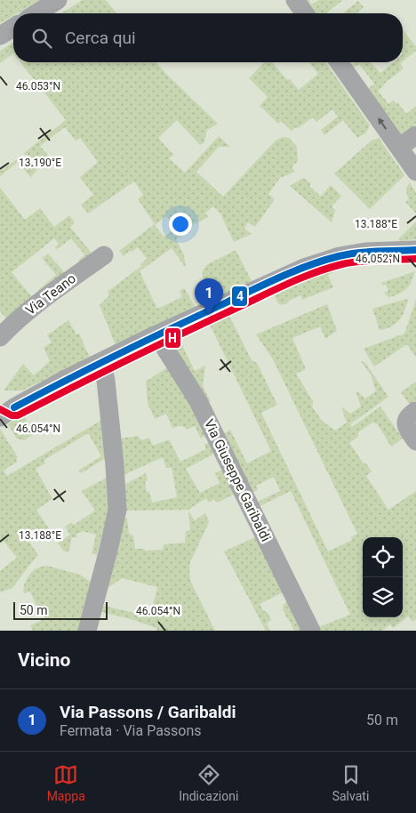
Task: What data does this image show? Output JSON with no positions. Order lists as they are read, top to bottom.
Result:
{
  "streets": {
    "street": ["Via Teano", "Via Giuseppe Garibaldi"]
  },
  "lines": ["transit line 4", "transit line H"],
  "scale_bar": "50 m",
  "page": {
    "search": "Cerca qui",
    "pins": "1",
    "scale": "50 m",
    "heading": "Vicino",
    "list": [
      {
        "mark": "1",
        "name": "Via Passons / Garibaldi",
        "note": "Fermata · Via Passons",
        "value": "50 m"
      }
    ],
    "nav": ["Mappa", "Indicazioni", "Salvati"]
  },
  "coordinates": [
    "46.053°N",
    "13.190°E",
    "13.188°E",
    "46.052°N",
    "46.054°N"
  ]
}
